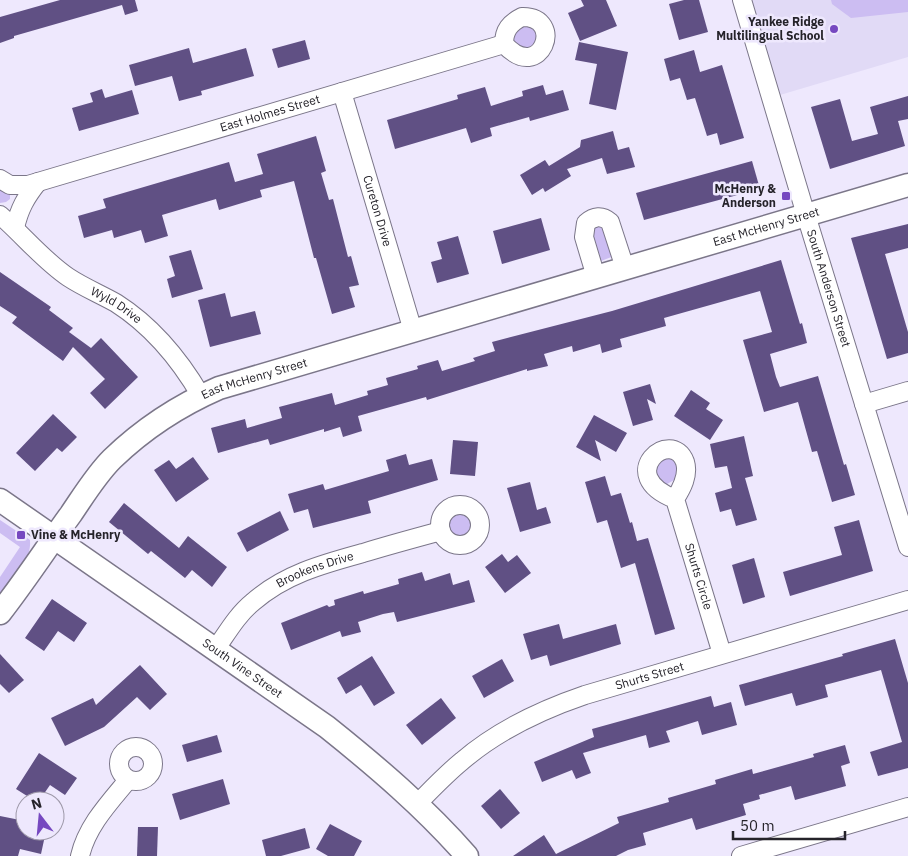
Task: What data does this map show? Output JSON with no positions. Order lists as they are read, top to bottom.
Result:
{
  "streets": {
    "street": [
      "East Holmes Street",
      "Cureton Drive",
      "East McHenry Street",
      "South Anderson Street",
      "Wyld Drive",
      "Brookens Drive",
      "Shurts Circle",
      "South Vine Street",
      "Shurts Street"
    ]
  },
  "crossings": [
    ["East Holmes Street", "Cureton Drive"],
    ["Cureton Drive", "East McHenry Street"],
    ["East McHenry Street", "South Anderson Street"],
    ["East McHenry Street", "Wyld Drive"],
    ["East McHenry Street", "South Vine Street"],
    ["Brookens Drive", "South Vine Street"],
    ["Shurts Circle", "Shurts Street"],
    ["South Vine Street", "Shurts Street"]
  ],
  "places": {
    "other": ["Yankee Ridge Multilingual School"],
    "transit": ["McHenry & Anderson", "Vine & McHenry"]
  },
  "scale_bar": "50 m",
  "north": "top"
}
